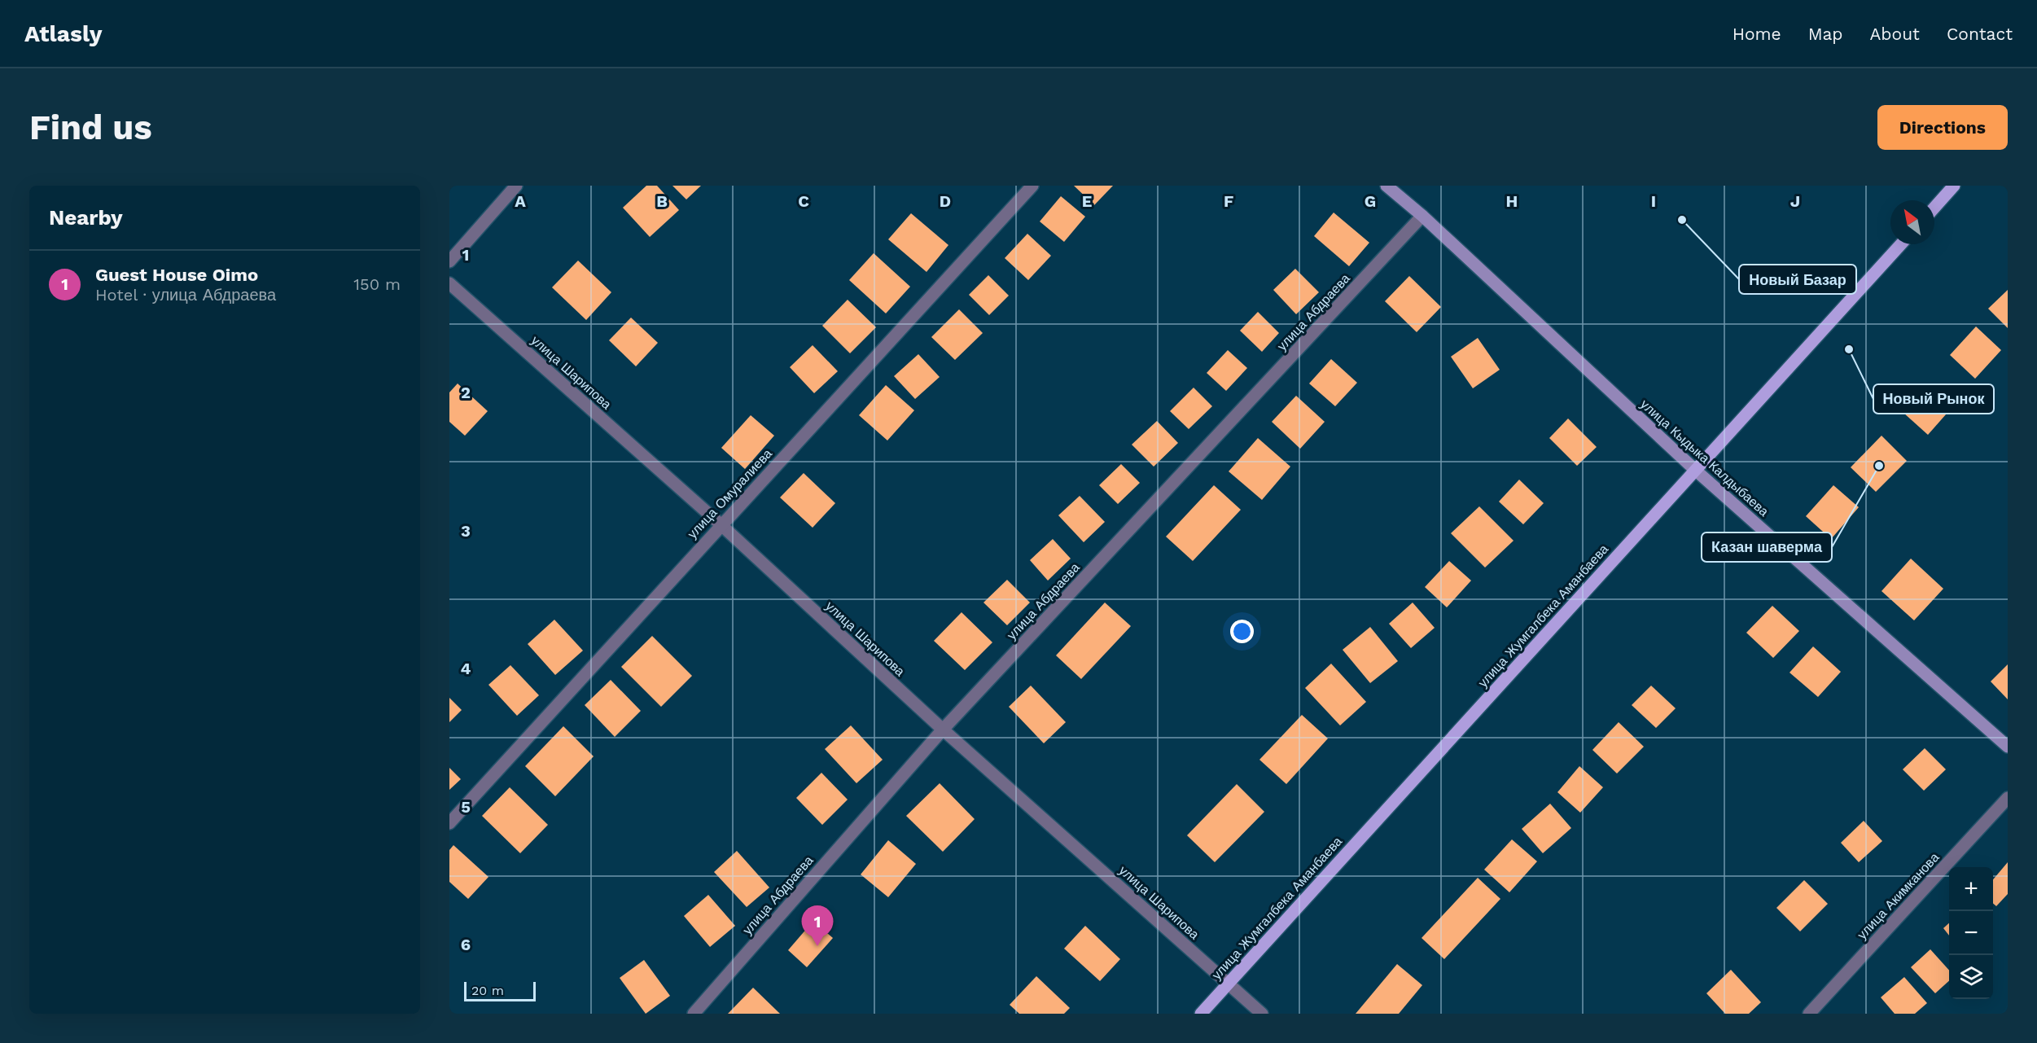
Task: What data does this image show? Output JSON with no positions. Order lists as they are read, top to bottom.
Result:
{
  "streets": {
    "main road": ["улица Жумгалбека Аманбаева"],
    "street": [
      "улица Абдраева",
      "улица Шарипова",
      "улица Кыдыка Калдыбаева",
      "улица Омуралиева",
      "улица Акимканова"
    ]
  },
  "crossings": [
    ["улица Абдраева", "улица Шарипова"],
    ["улица Абдраева", "улица Кыдыка Калдыбаева"],
    ["улица Шарипова", "улица Омуралиева"],
    ["улица Шарипова", "улица Жумгалбека Аманбаева"],
    ["улица Кыдыка Калдыбаева", "улица Жумгалбека Аманбаева"]
  ],
  "places": ["Новый Базар", "Новый Рынок", "Казан шаверма"],
  "scale_bar": "20 m",
  "north": "top left",
  "page": {
    "header": "Atlasly",
    "nav": [
      "Home",
      "Map",
      "About",
      "Contact"
    ],
    "buttons": "Directions",
    "title": "Find us",
    "heading": "Nearby",
    "list": [
      {
        "mark": "1",
        "name": "Guest House Oimo",
        "note": "Hotel · улица Абдраева",
        "value": "150 m"
      }
    ],
    "map_buttons": ["+", "−"],
    "pins": "1",
    "scale": "20 m"
  },
  "grid": {
    "columns": [
      "A",
      "B",
      "C",
      "D",
      "E",
      "F",
      "G",
      "H",
      "I",
      "J"
    ],
    "rows": [
      "1",
      "2",
      "3",
      "4",
      "5",
      "6"
    ]
  }
}
